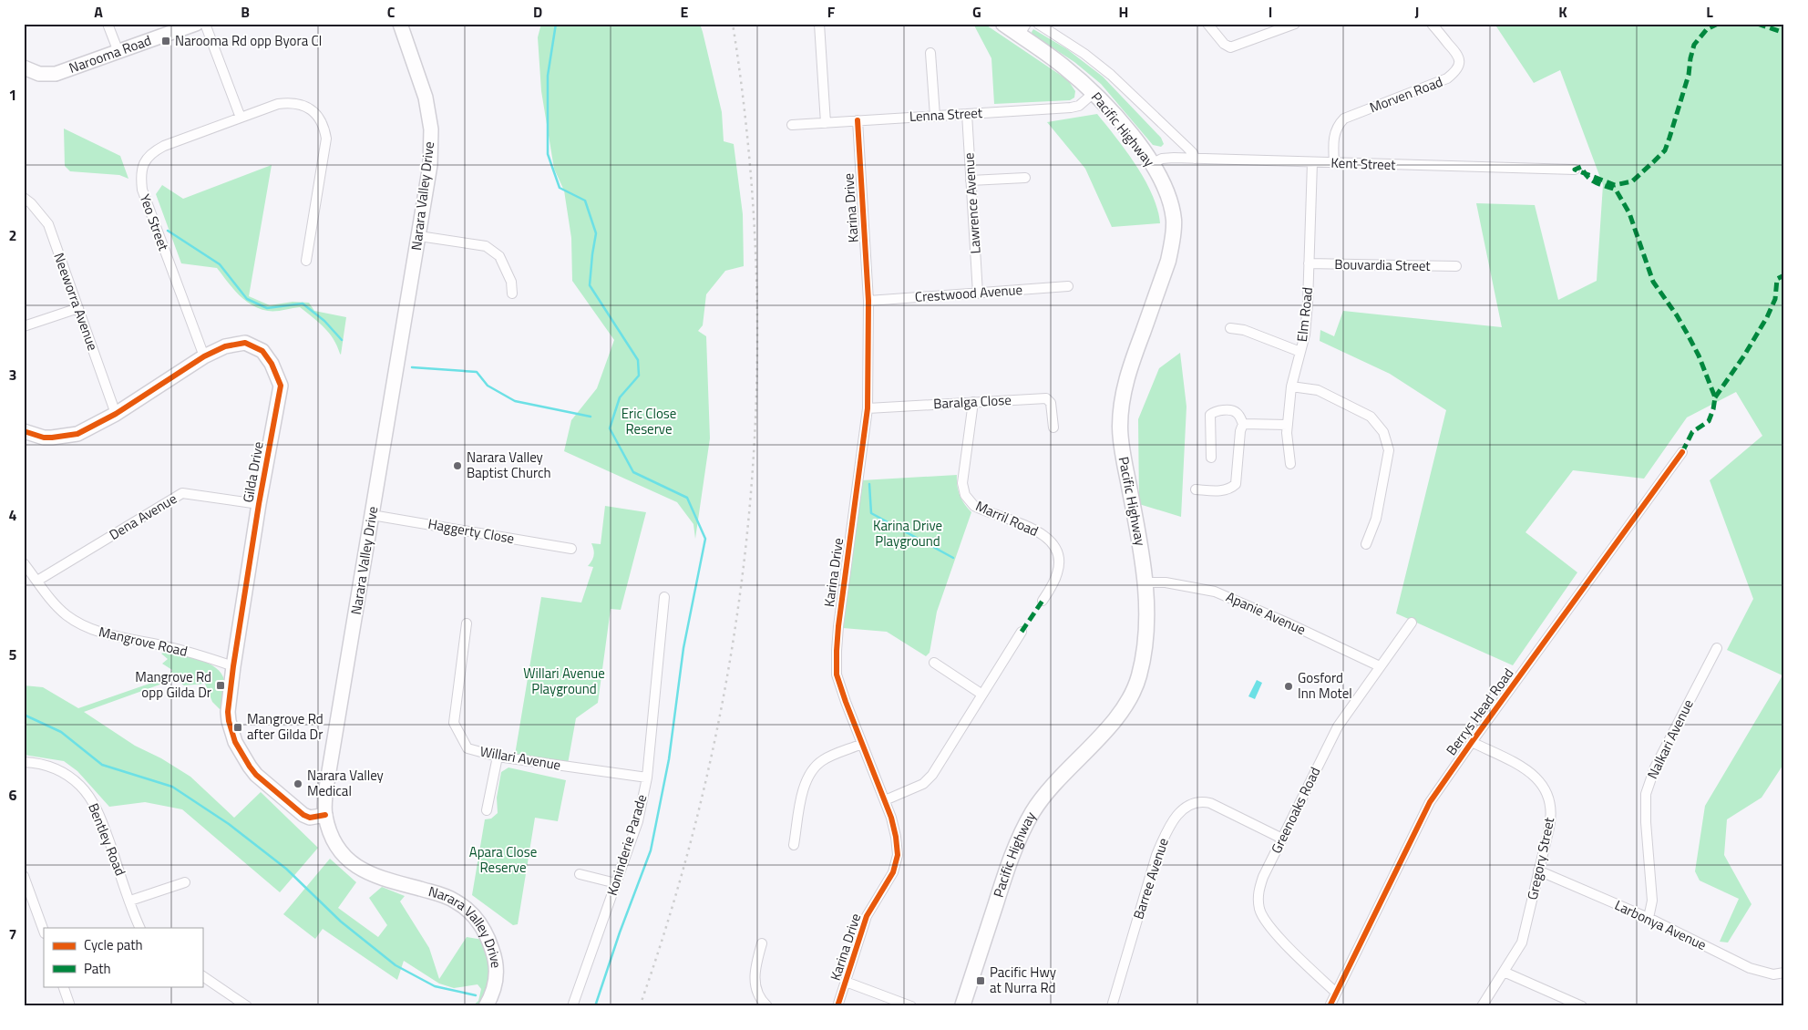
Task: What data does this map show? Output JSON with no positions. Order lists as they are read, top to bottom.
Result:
{
  "streets": {
    "main road": [
      "Narooma Road",
      "Pacific Highway",
      "Narara Valley Drive",
      "Gilda Drive"
    ],
    "street": [
      "Morven Road",
      "Lenna Street",
      "Kent Street",
      "Lawrence Avenue",
      "Karina Drive",
      "Yeo Street",
      "Bouvardia Street",
      "Crestwood Avenue",
      "Neeworra Avenue",
      "Elm Road",
      "Baralga Close",
      "Dena Avenue",
      "Marril Road",
      "Haggerty Close",
      "Apanie Avenue",
      "Mangrove Road",
      "Berrys Head Road",
      "Nalkari Avenue",
      "Willari Avenue",
      "Greenoaks Road",
      "Bentley Road",
      "Koninderie Parade",
      "Gregory Street",
      "Barree Avenue",
      "Larbonya Avenue"
    ]
  },
  "crossings": [
    ["Morven Road", "Kent Street"],
    ["Lenna Street", "Pacific Highway"],
    ["Lenna Street", "Lawrence Avenue"],
    ["Lenna Street", "Karina Drive"],
    ["Pacific Highway", "Kent Street"],
    ["Pacific Highway", "Apanie Avenue"],
    ["Kent Street", "Elm Road"],
    ["Narara Valley Drive", "Gilda Drive"],
    ["Narara Valley Drive", "Haggerty Close"],
    ["Lawrence Avenue", "Crestwood Avenue"],
    ["Karina Drive", "Crestwood Avenue"],
    ["Karina Drive", "Baralga Close"],
    ["Yeo Street", "Gilda Drive"],
    ["Bouvardia Street", "Elm Road"],
    ["Neeworra Avenue", "Gilda Drive"],
    ["Baralga Close", "Marril Road"],
    ["Gilda Drive", "Dena Avenue"],
    ["Gilda Drive", "Mangrove Road"],
    ["Dena Avenue", "Mangrove Road"],
    ["Apanie Avenue", "Greenoaks Road"],
    ["Berrys Head Road", "Greenoaks Road"],
    ["Berrys Head Road", "Gregory Street"],
    ["Nalkari Avenue", "Larbonya Avenue"],
    ["Willari Avenue", "Koninderie Parade"],
    ["Greenoaks Road", "Barree Avenue"],
    ["Gregory Street", "Larbonya Avenue"]
  ],
  "parks": [
    "Eric Close Reserve",
    "Karina Drive Playground",
    "Willari Avenue Playground",
    "Apara Close Reserve"
  ],
  "places": {
    "transit": [
      "Narooma Rd opp Byora Cl",
      "Mangrove Rd opp Gilda Dr",
      "Mangrove Rd after Gilda Dr",
      "Pacific Hwy at Nurra Rd"
    ],
    "other": ["Narara Valley Baptist Church", "Gosford Inn Motel", "Narara Valley Medical"]
  },
  "legend": ["Cycle path", "Path"],
  "grid": {
    "columns": [
      "A",
      "B",
      "C",
      "D",
      "E",
      "F",
      "G",
      "H",
      "I",
      "J",
      "K",
      "L"
    ],
    "rows": [
      "1",
      "2",
      "3",
      "4",
      "5",
      "6",
      "7"
    ]
  }
}
